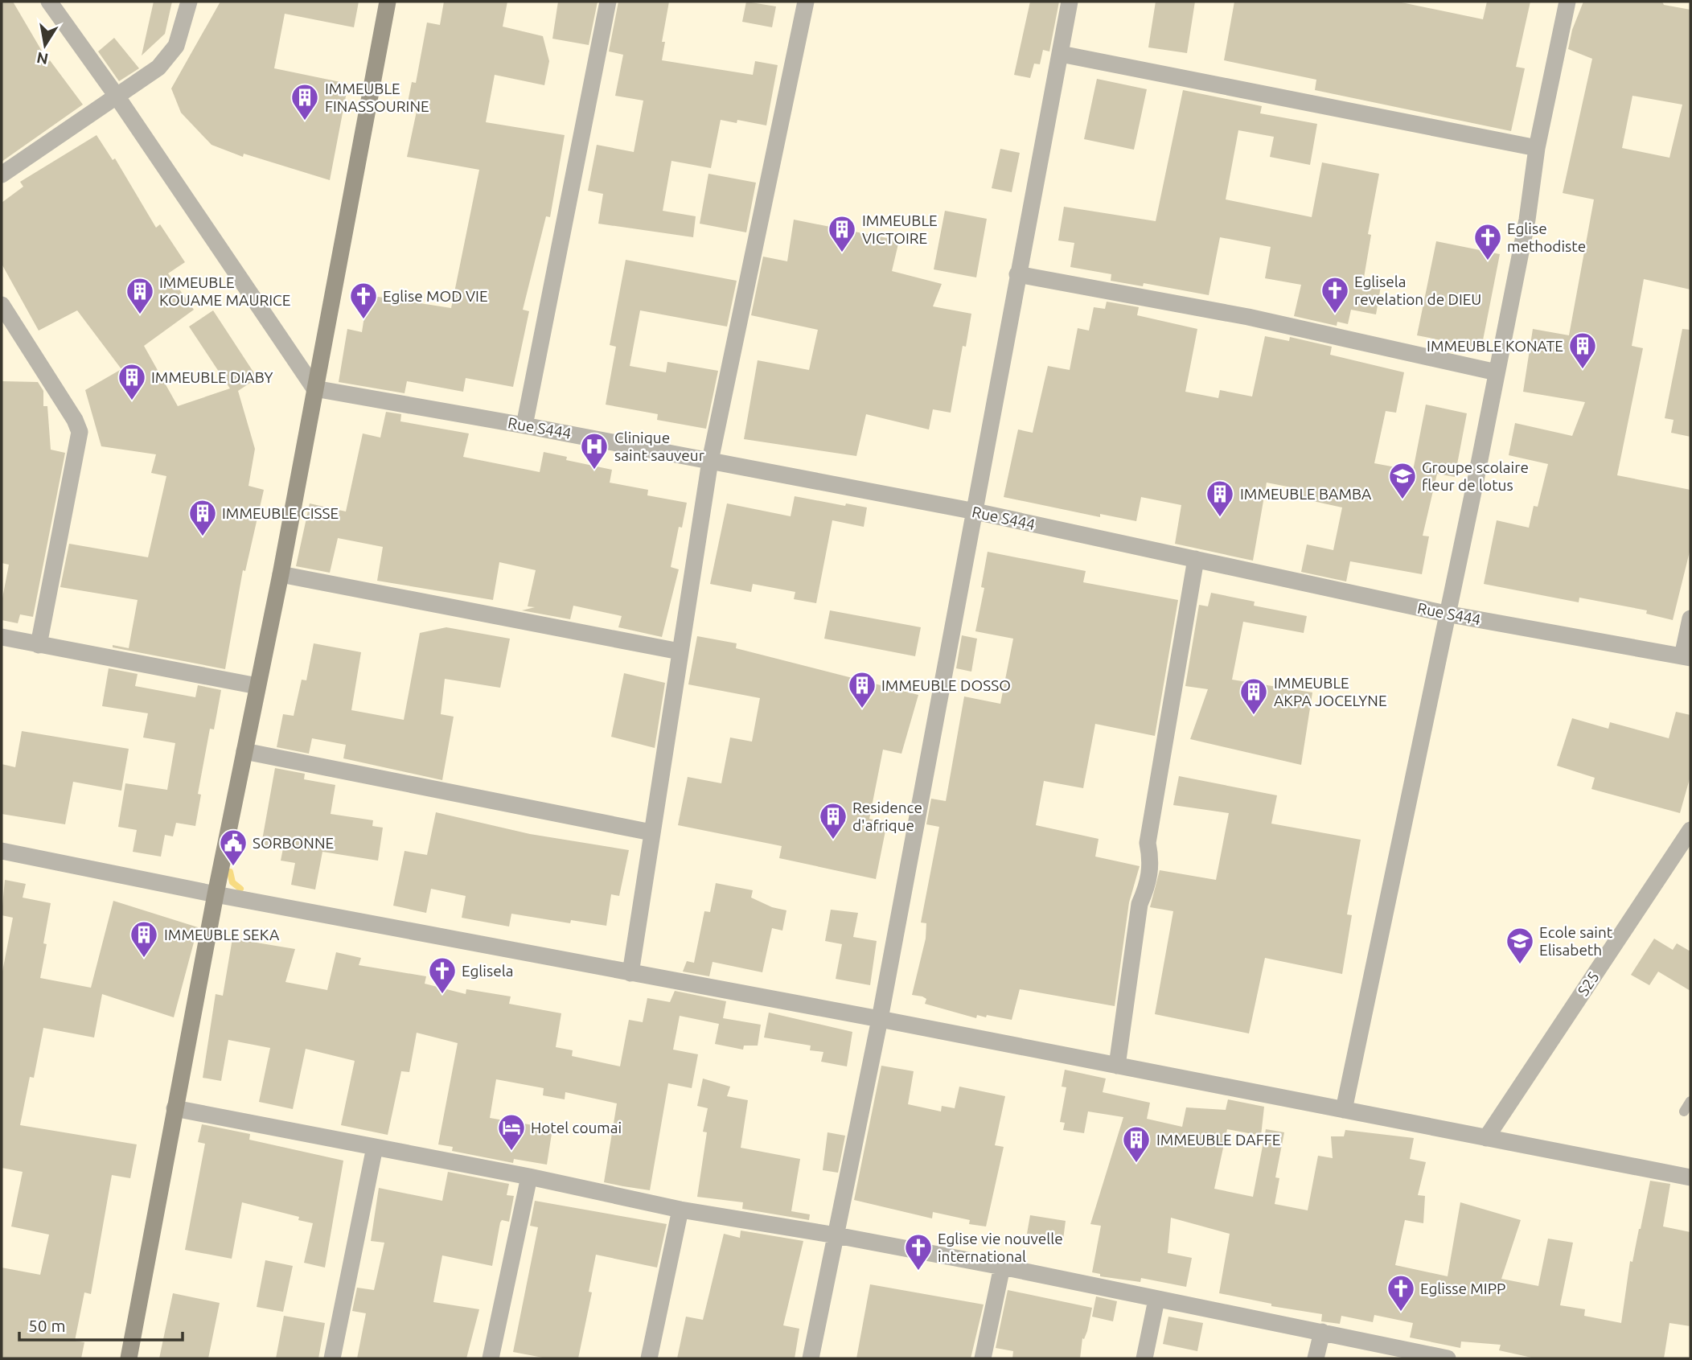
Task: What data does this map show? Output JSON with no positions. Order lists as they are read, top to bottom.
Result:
{
  "streets": {
    "street": ["Rue S444", "S25"]
  },
  "places": {
    "building": [
      "IMMEUBLE FINASSOURINE",
      "IMMEUBLE VICTOIRE",
      "IMMEUBLE KOUAME MAURICE",
      "IMMEUBLE KONATE",
      "IMMEUBLE DIABY",
      "IMMEUBLE BAMBA",
      "IMMEUBLE CISSE",
      "IMMEUBLE DOSSO",
      "IMMEUBLE AKPA JOCELYNE",
      "Residence d'afrique",
      "IMMEUBLE SEKA",
      "IMMEUBLE DAFFE"
    ],
    "church": [
      "Eglise methodiste",
      "Eglisela revelation de DIEU",
      "Eglise MOD VIE",
      "Eglisela",
      "Eglise vie nouvelle international",
      "Eglisse MIPP"
    ],
    "hospital": ["Clinique saint sauveur"],
    "school or university": ["Groupe scolaire fleur de lotus", "Ecole saint Elisabeth"],
    "public building": ["SORBONNE"],
    "hotel": ["Hotel coumai"]
  },
  "scale_bar": "50 m",
  "north": "bottom"
}
